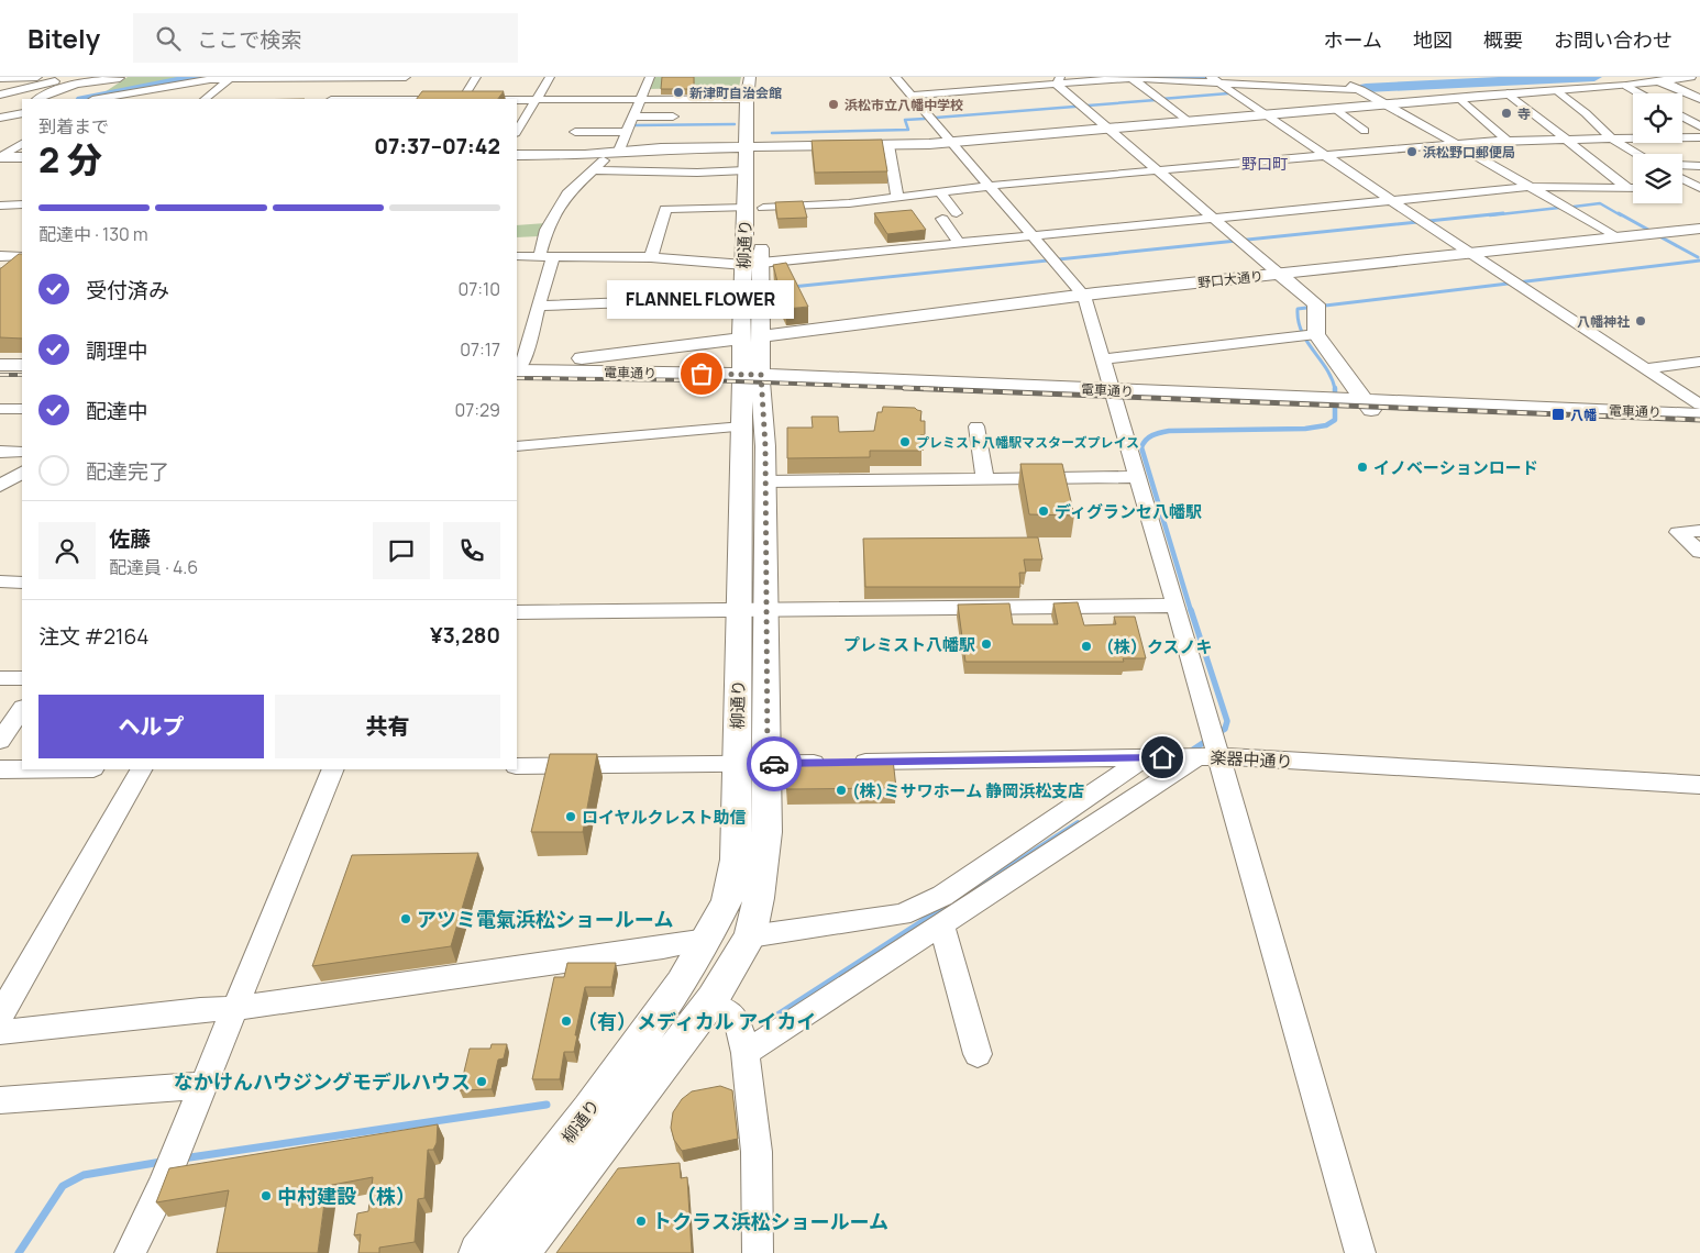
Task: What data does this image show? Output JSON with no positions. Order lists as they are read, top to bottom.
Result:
{
  "streets": {
    "street": [
      "柳通り",
      "野口大通り",
      "電車通り",
      "楽器中通り"
    ]
  },
  "crossings": [
    ["柳通り", "野口大通り"],
    ["柳通り", "電車通り"],
    ["柳通り", "楽器中通り"],
    ["野口大通り", "電車通り"]
  ],
  "districts": ["野口町"],
  "places": {
    "other": [
      "新津町自治会館",
      "浜松市立八幡中学校",
      "寺",
      "浜松野口郵便局",
      "八幡神社",
      "FLANNEL FLOWER",
      "プレミスト八幡駅マスターズプレイス",
      "イノベーションロード",
      "ディグランセ八幡駅",
      "プレミスト八幡駅",
      "（株）クスノキ",
      "(株)ミサワホーム 静岡浜松支店",
      "ロイヤルクレスト助信",
      "アツミ電氣浜松ショールーム",
      "（有）メディカル アイカイ",
      "なかけんハウジングモデルハウス",
      "中村建設（株）",
      "トクラス浜松ショールーム"
    ],
    "transit": ["八幡"]
  },
  "page": {
    "header": "Bitely",
    "search": "ここで検索",
    "nav": [
      "ホーム",
      "地図",
      "概要",
      "お問い合わせ"
    ],
    "heading": ["2 分", "到着まで", "07:37–07:42"],
    "panel": [
      "佐藤",
      "配達員 · 4.6",
      "注文 #2164",
      "¥3,280"
    ],
    "bar": "配達中 · 130 m",
    "list": [
      ["受付済み", "07:10"],
      ["調理中", "07:17"],
      ["配達中", "07:29"],
      "配達完了"
    ],
    "bubble": "FLANNEL FLOWER",
    "buttons": ["ヘルプ", "共有"]
  }
}
